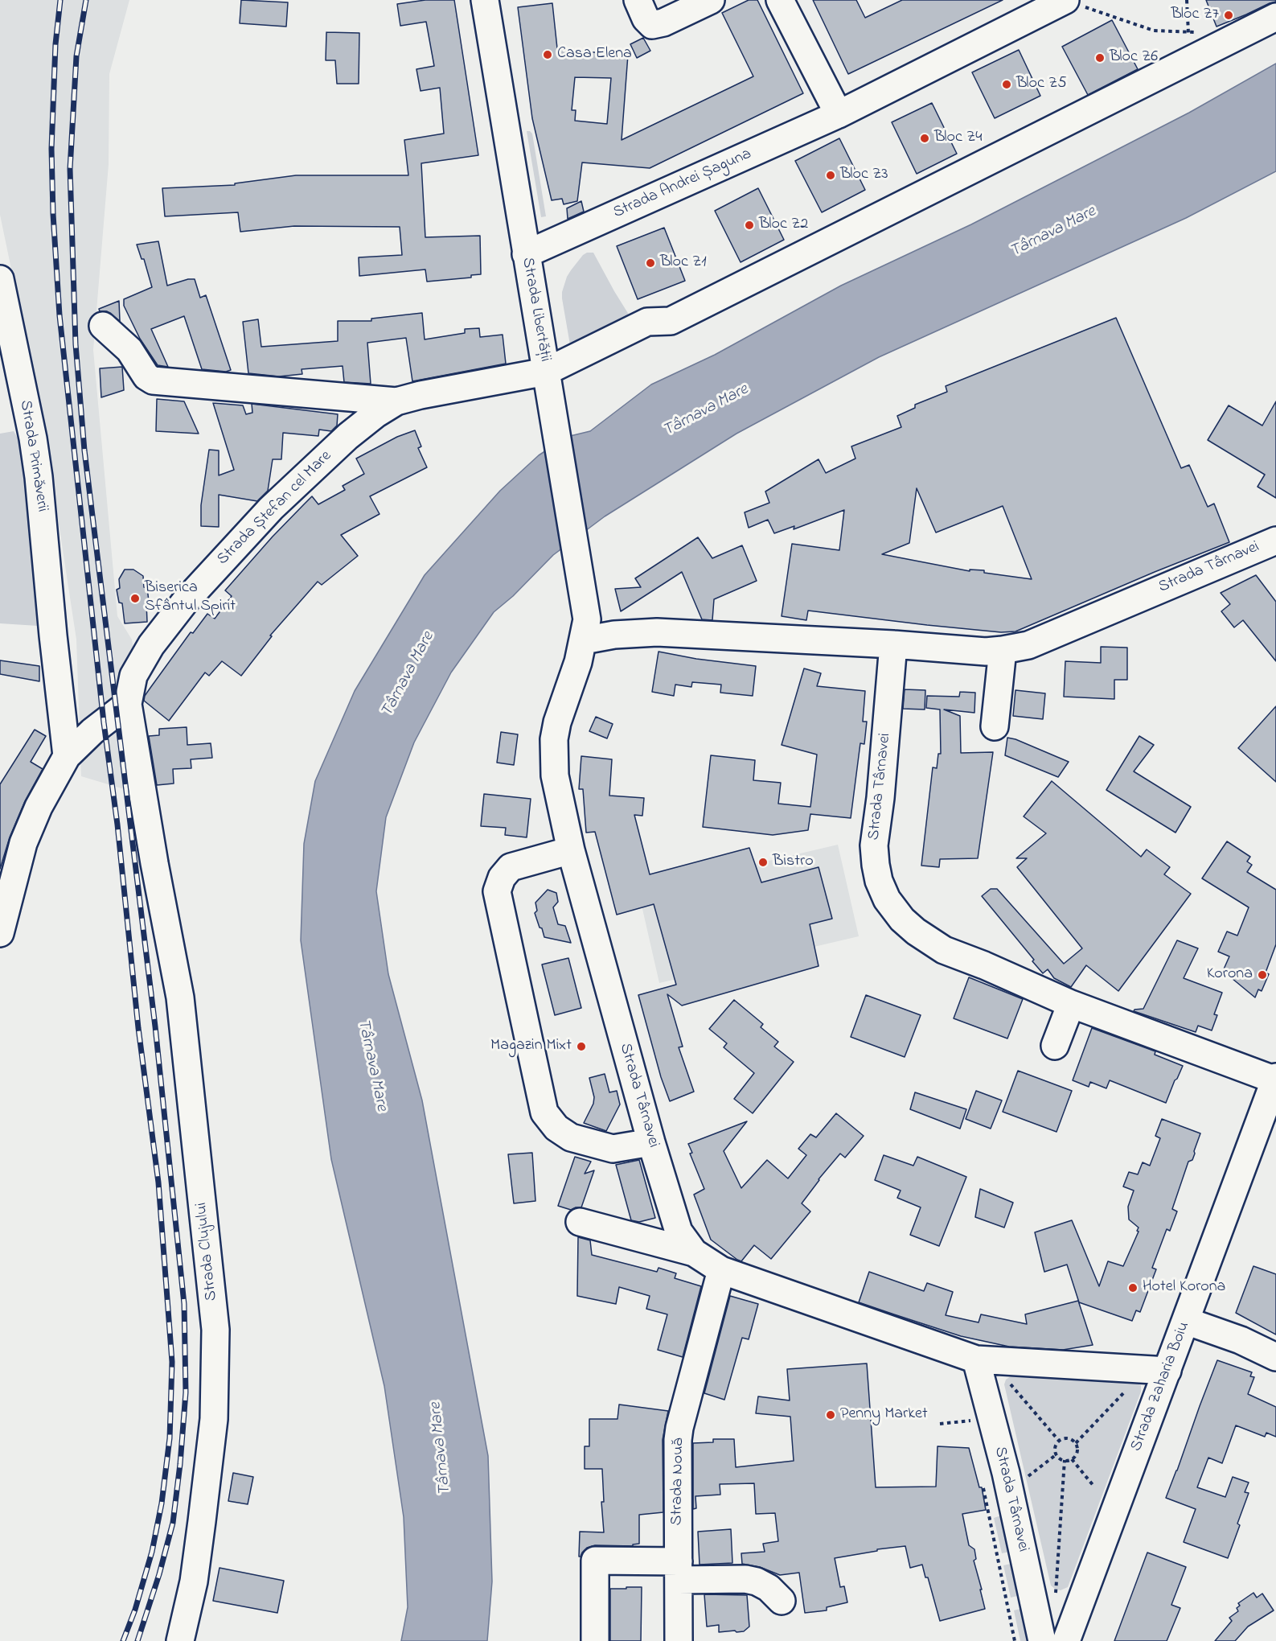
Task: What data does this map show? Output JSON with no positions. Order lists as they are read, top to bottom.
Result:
{
  "streets": {
    "main road": [
      "Strada Andrei Șaguna",
      "Strada Libertății",
      "Strada Primăverii",
      "Strada Ștefan cel Mare",
      "Strada Târnavei",
      "Strada Clujului",
      "Strada Zaharia Boiu",
      "Strada Nouă"
    ]
  },
  "crossings": [
    ["Strada Andrei Șaguna", "Strada Libertății"],
    ["Strada Libertății", "Strada Ștefan cel Mare"],
    ["Strada Libertății", "Strada Târnavei"],
    ["Strada Ștefan cel Mare", "Strada Clujului"],
    ["Strada Târnavei", "Strada Zaharia Boiu"],
    ["Strada Târnavei", "Strada Nouă"]
  ],
  "water": ["Târnava Mare"],
  "places": [
    "Bloc Z7",
    "Casa Elena",
    "Bloc Z6",
    "Bloc Z5",
    "Bloc Z4",
    "Bloc Z3",
    "Bloc Z2",
    "Bloc Z1",
    "Biserica Sfântul Spirit",
    "Bistro",
    "Korona",
    "Magazin Mixt",
    "Hotel Korona",
    "Penny Market"
  ]
}
